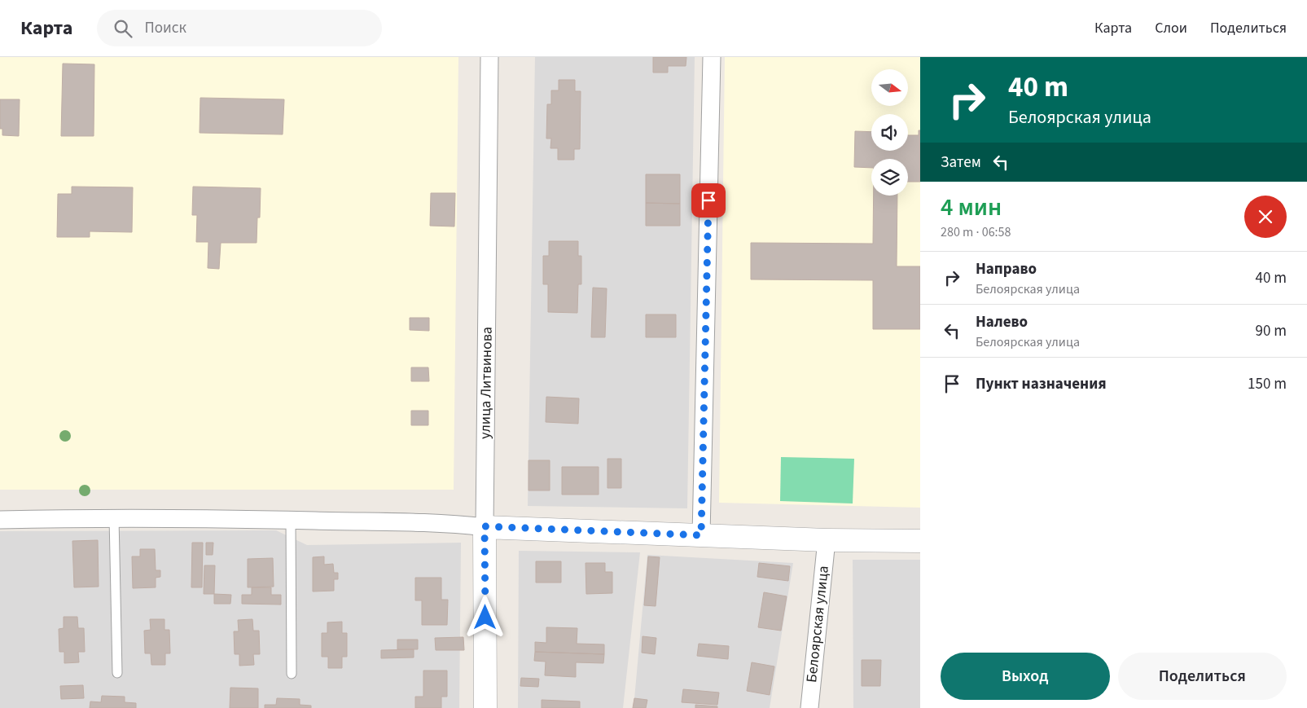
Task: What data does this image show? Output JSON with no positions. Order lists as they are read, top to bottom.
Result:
{
  "streets": {
    "street": ["улица Литвинова", "Белоярская улица"]
  },
  "north": "right",
  "page": {
    "header": "Карта",
    "search": "Поиск",
    "nav": ["Карта", "Слои", "Поделиться"],
    "turn": ["40 m", "Белоярская улица"],
    "then": "Затем",
    "heading": ["4 мин", "280 m · 06:58"],
    "list": [
      {
        "name": "Направо",
        "note": "Белоярская улица",
        "value": "40 m"
      },
      {
        "name": "Налево",
        "note": "Белоярская улица",
        "value": "90 m"
      },
      {
        "name": "Пункт назначения",
        "value": "150 m"
      }
    ],
    "buttons": ["Выход", "Поделиться"]
  }
}
